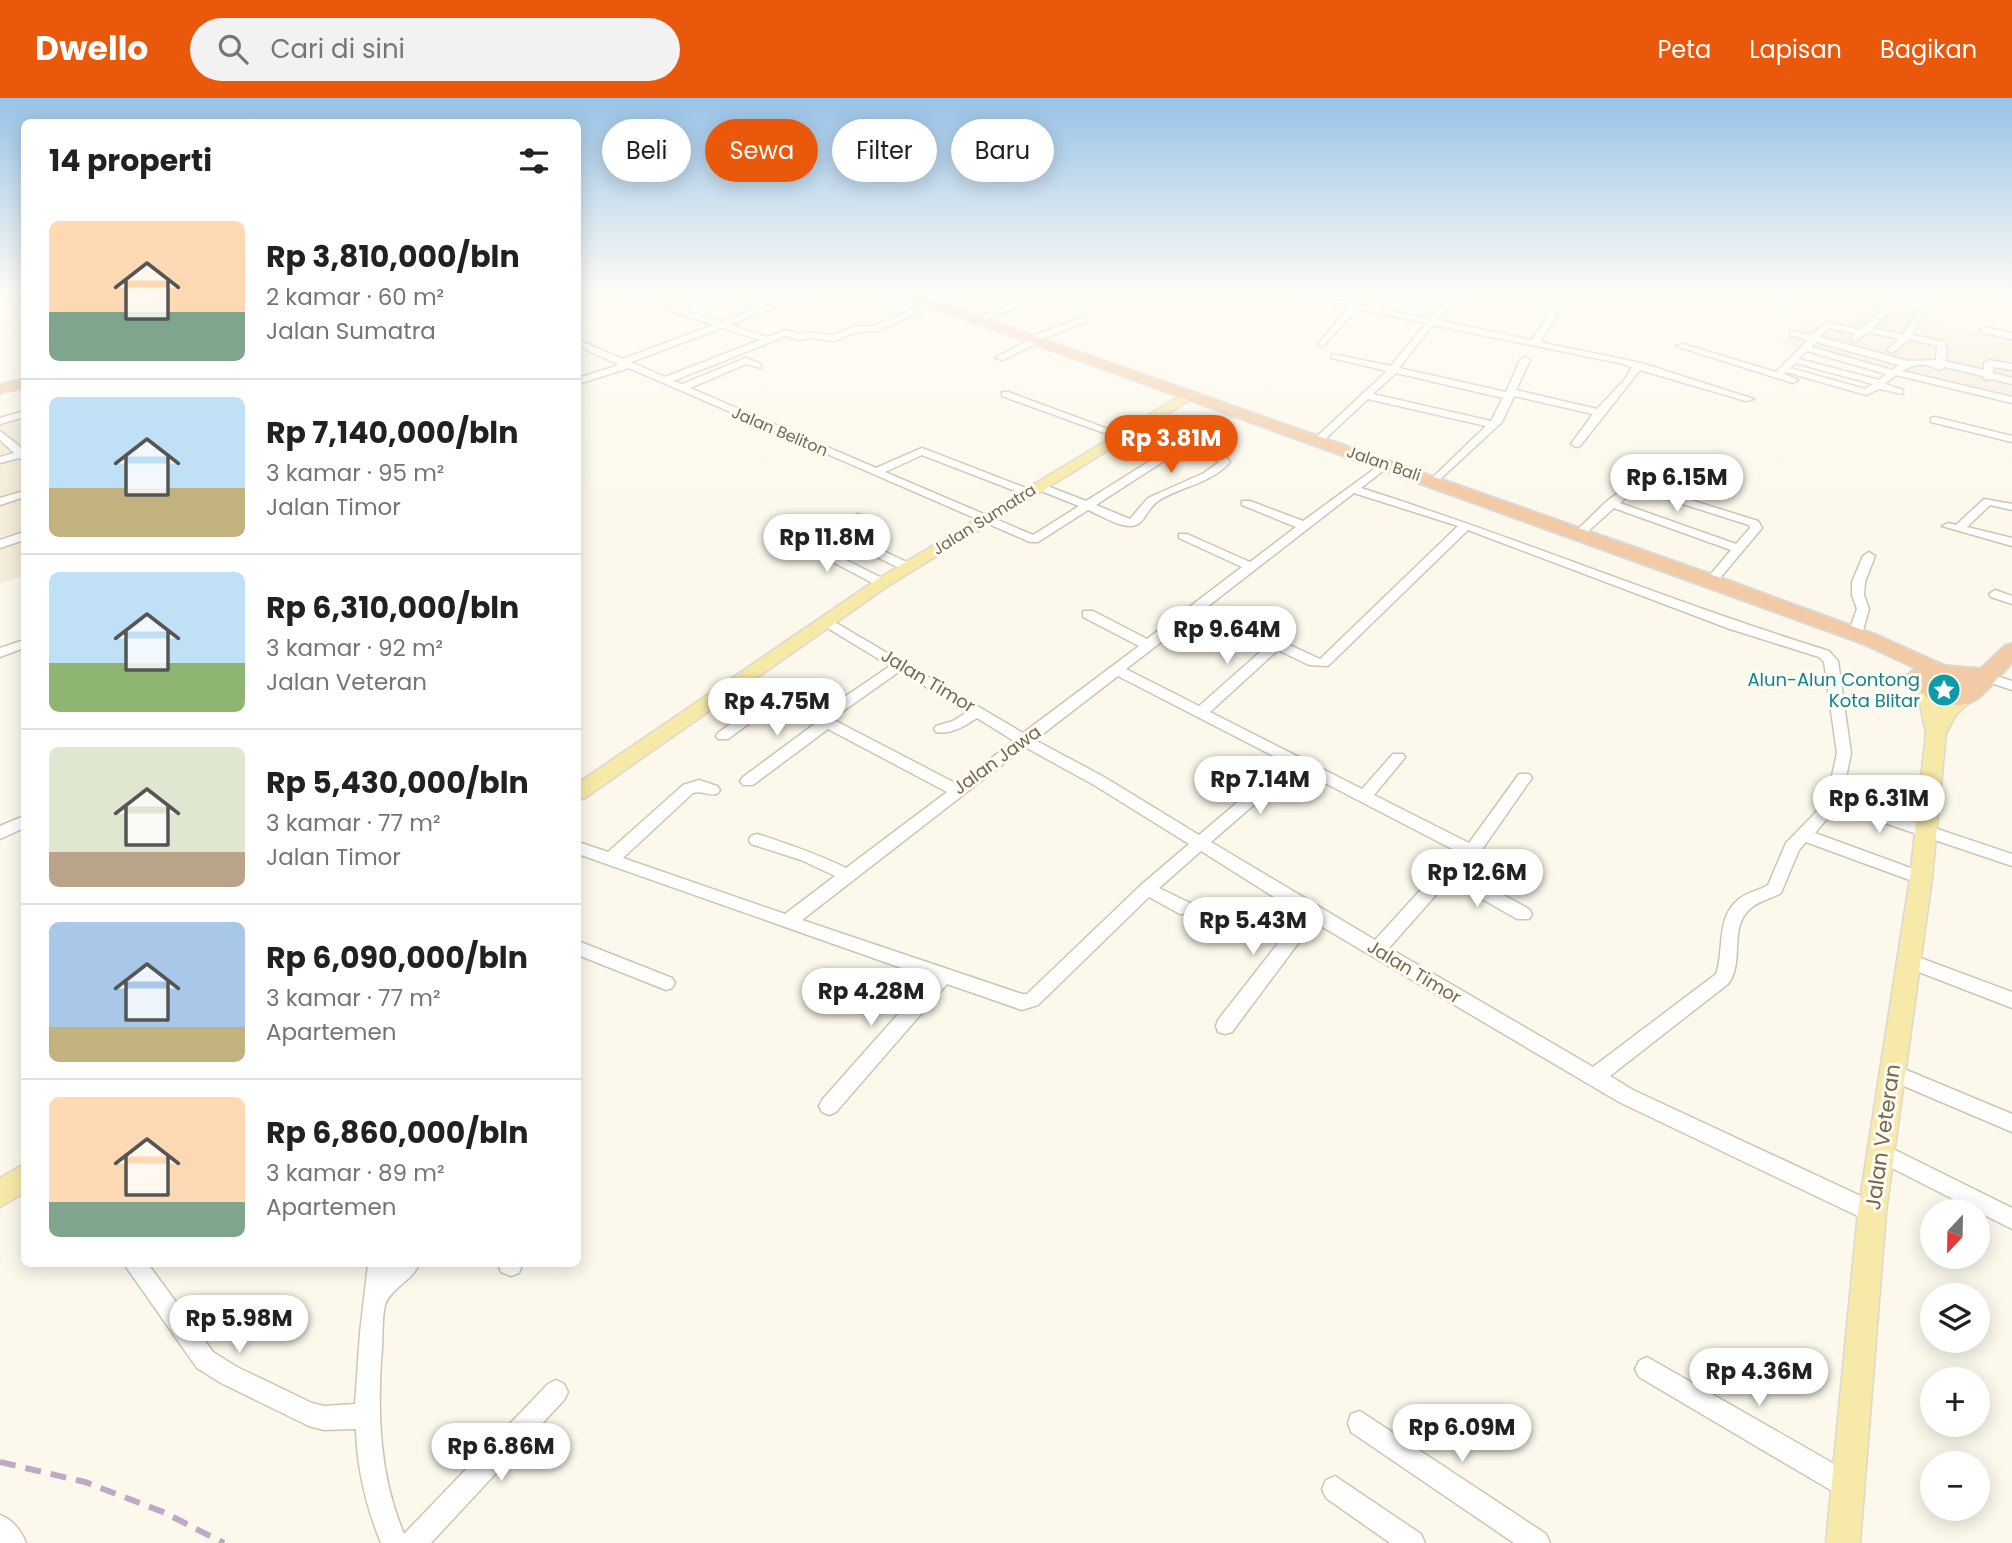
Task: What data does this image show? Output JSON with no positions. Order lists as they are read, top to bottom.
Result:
{
  "streets": {
    "highway": ["Jalan Bali"],
    "main road": ["Jalan Sumatra", "Jalan Veteran"],
    "street": ["Jalan Beliton", "Jalan Timor", "Jalan Jawa"]
  },
  "crossings": [
    ["Jalan Beliton", "Jalan Sumatra"],
    ["Jalan Bali", "Jalan Sumatra"],
    ["Jalan Bali", "Jalan Jawa"],
    ["Jalan Sumatra", "Jalan Timor"],
    ["Jalan Timor", "Jalan Jawa"],
    ["Jalan Timor", "Jalan Veteran"]
  ],
  "places": {
    "place": ["Alun-Alun Contong Kota Blitar"]
  },
  "north": "bottom",
  "page": {
    "header": "Dwello",
    "search": "Cari di sini",
    "nav": ["Peta", "Lapisan", "Bagikan"],
    "chip": [
      "Beli",
      "Sewa",
      "Filter",
      "Baru"
    ],
    "heading": "14 properti",
    "list": [
      {
        "name": "Rp 3,810,000/bln",
        "note": "2 kamar · 60 m² · Jalan Sumatra"
      },
      {
        "name": "Rp 7,140,000/bln",
        "note": "3 kamar · 95 m² · Jalan Timor"
      },
      {
        "name": "Rp 6,310,000/bln",
        "note": "3 kamar · 92 m² · Jalan Veteran"
      },
      {
        "name": "Rp 5,430,000/bln",
        "note": "3 kamar · 77 m² · Jalan Timor"
      },
      {
        "name": "Rp 6,090,000/bln",
        "note": "3 kamar · 77 m² · Apartemen"
      },
      {
        "name": "Rp 6,860,000/bln",
        "note": "3 kamar · 89 m² · Apartemen"
      }
    ],
    "price": [
      "Rp 3.81M",
      "Rp 6.15M",
      "Rp 11.8M",
      "Rp 9.64M",
      "Rp 4.75M",
      "Rp 7.14M",
      "Rp 6.31M",
      "Rp 12.6M",
      "Rp 5.43M",
      "Rp 4.28M",
      "Rp 5.98M",
      "Rp 4.36M",
      "Rp 6.09M",
      "Rp 6.86M"
    ],
    "map_buttons": ["+", "−"]
  }
}
